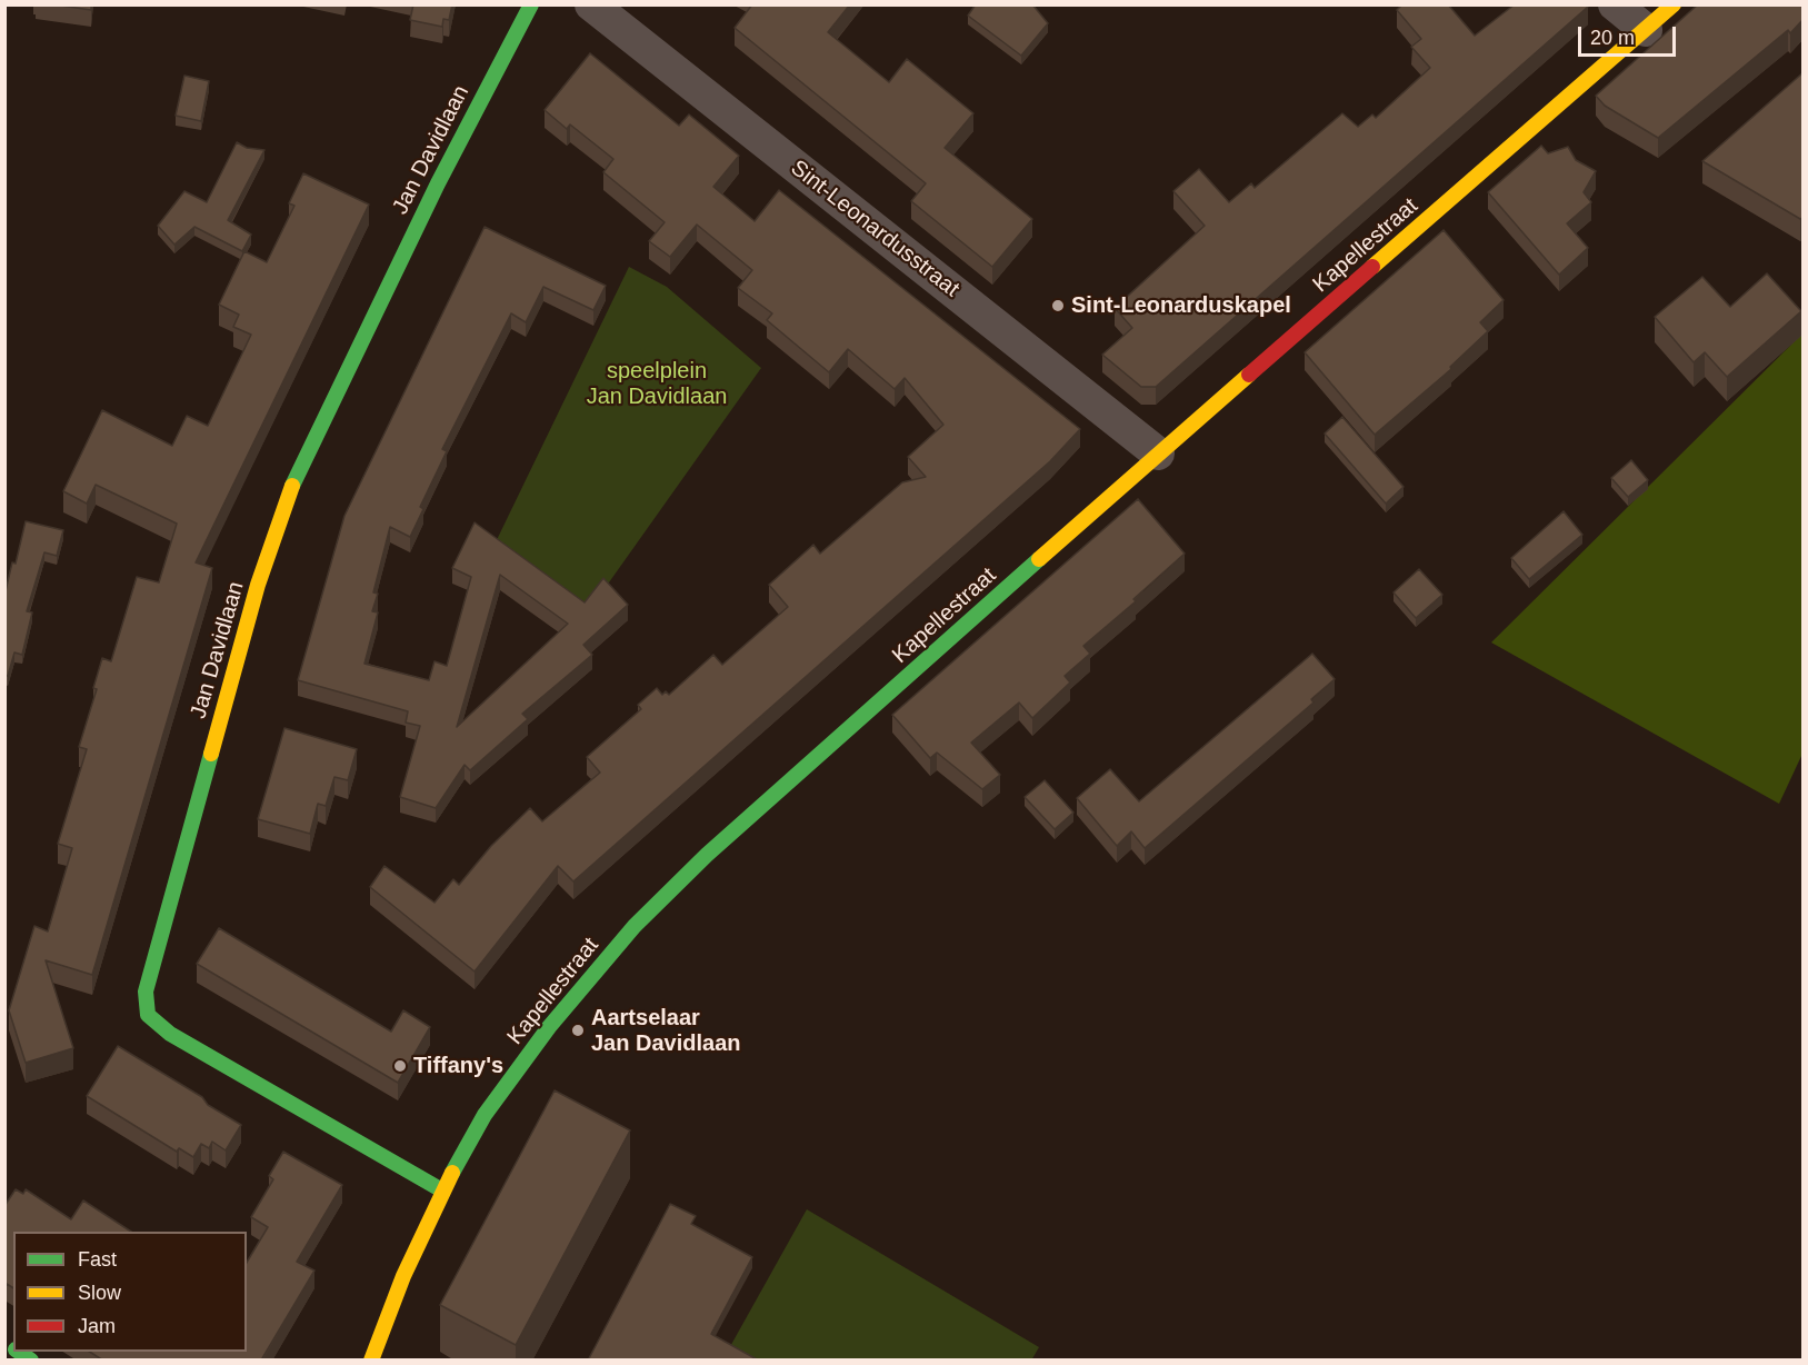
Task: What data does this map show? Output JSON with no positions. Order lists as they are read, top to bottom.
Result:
{
  "streets": {
    "street": ["Jan Davidlaan", "Sint-Leonardusstraat", "Kapellestraat"]
  },
  "crossings": [
    ["Jan Davidlaan", "Kapellestraat"],
    ["Sint-Leonardusstraat", "Kapellestraat"]
  ],
  "parks": ["speelplein Jan Davidlaan"],
  "places": ["Sint-Leonarduskapel", "Aartselaar Jan Davidlaan", "Tiffany's"],
  "legend": ["Fast", "Slow", "Jam"],
  "scale_bar": "20 m"
}
